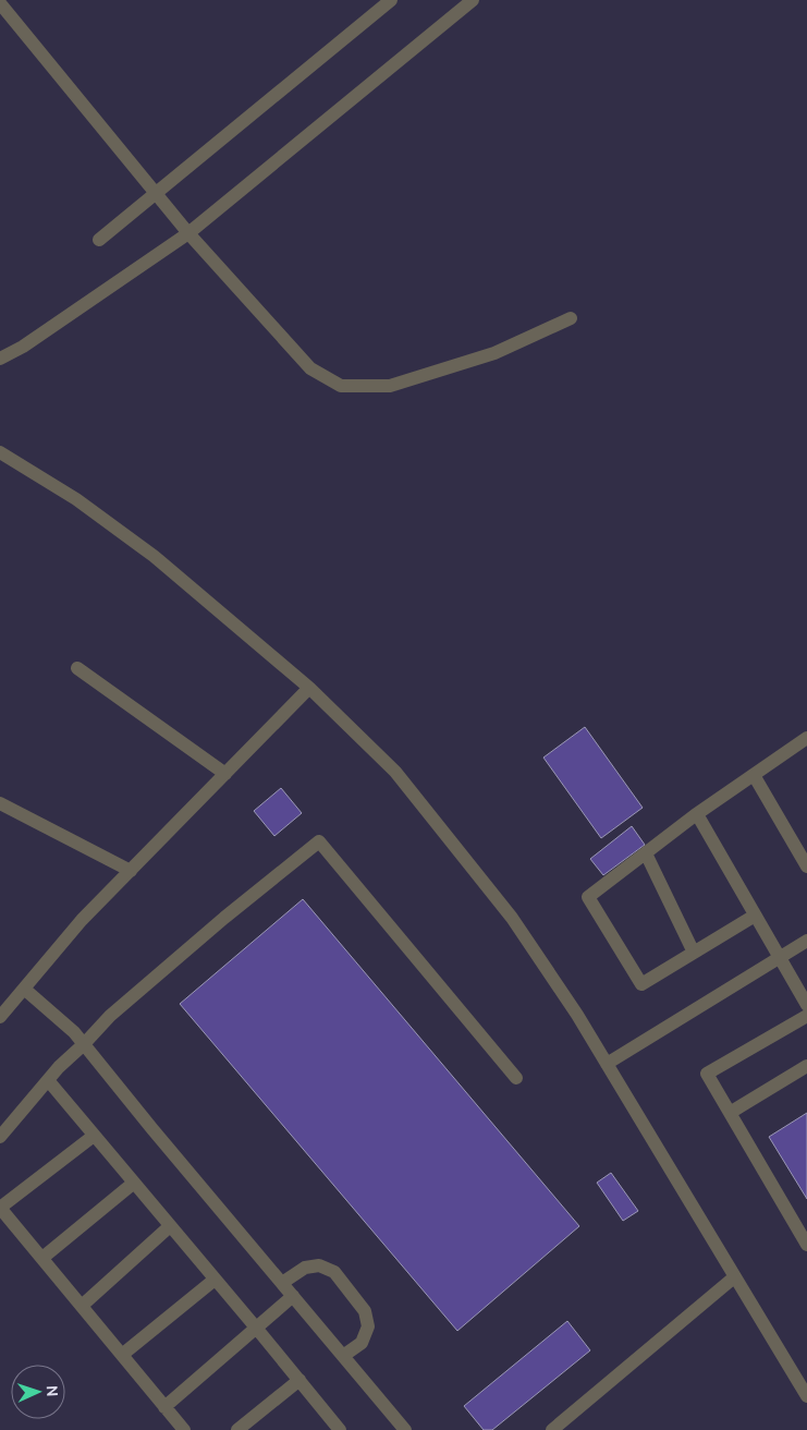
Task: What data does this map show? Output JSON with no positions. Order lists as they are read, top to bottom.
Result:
{
  "north": "right"
}
